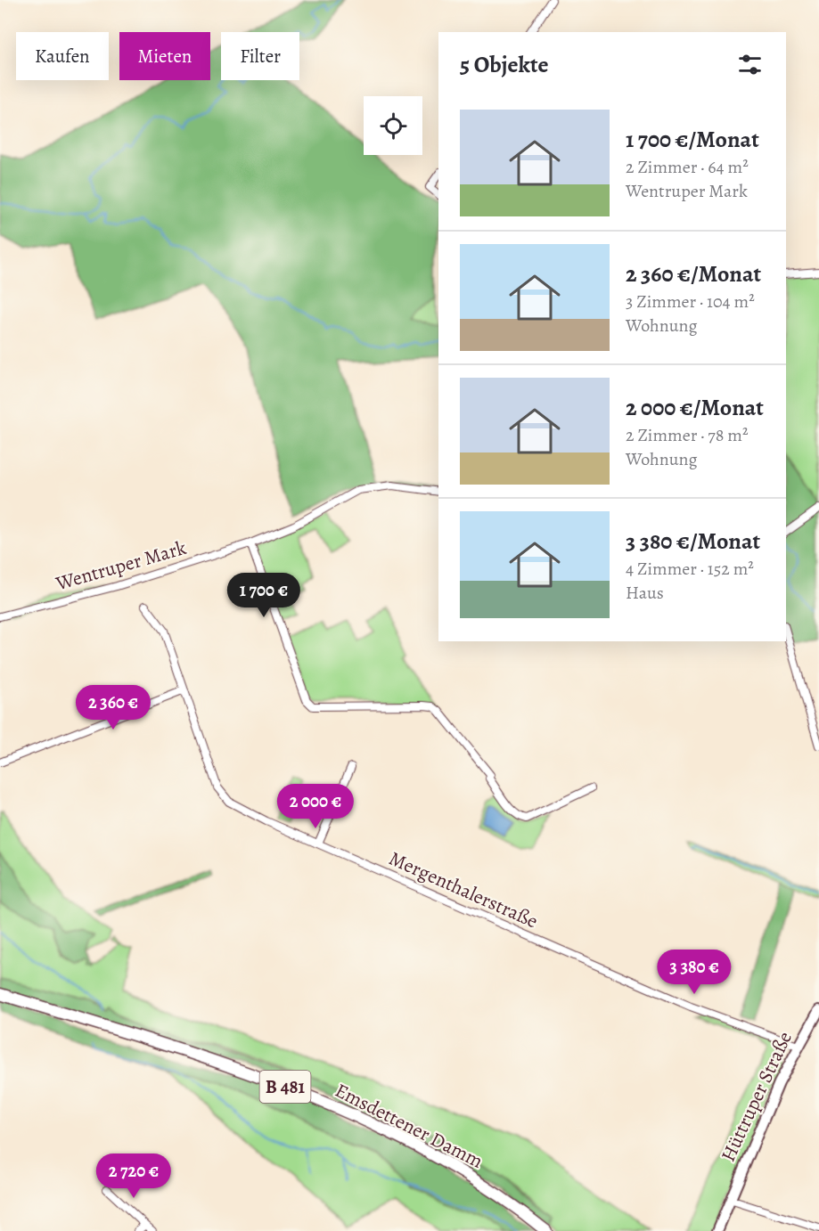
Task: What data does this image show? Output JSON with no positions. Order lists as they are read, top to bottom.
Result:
{
  "streets": {
    "main road": ["B 481", "Hüttruper Straße", "Emsdettener Damm"],
    "street": ["Wentruper Mark", "Mergenthalerstraße"]
  },
  "crossings": [
    ["Mergenthalerstraße", "Hüttruper Straße"]
  ],
  "page": {
    "chip": ["Kaufen", "Mieten", "Filter"],
    "heading": "5 Objekte",
    "list": [
      {
        "name": "1 700 €/Monat",
        "note": "2 Zimmer · 64 m² · Wentruper Mark"
      },
      {
        "name": "2 360 €/Monat",
        "note": "3 Zimmer · 104 m² · Wohnung"
      },
      {
        "name": "2 000 €/Monat",
        "note": "2 Zimmer · 78 m² · Wohnung"
      },
      {
        "name": "3 380 €/Monat",
        "note": "4 Zimmer · 152 m² · Haus"
      }
    ],
    "price": [
      "1 700 €",
      "2 360 €",
      "2 000 €",
      "3 380 €",
      "2 720 €"
    ]
  }
}
